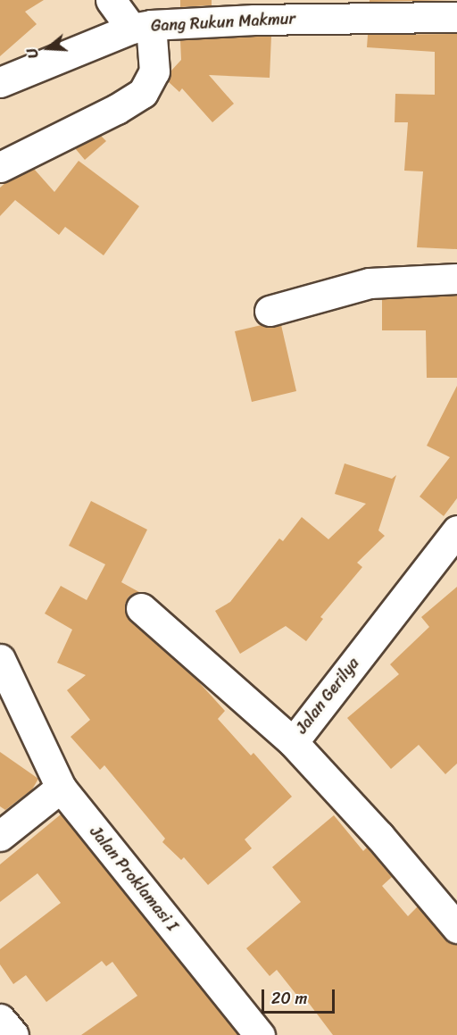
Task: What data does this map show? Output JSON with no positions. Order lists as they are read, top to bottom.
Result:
{
  "streets": {
    "street": ["Gang Rukun Makmur", "Jalan Gerilya", "Jalan Proklamasi I"]
  },
  "scale_bar": "20 m",
  "north": "left"
}
